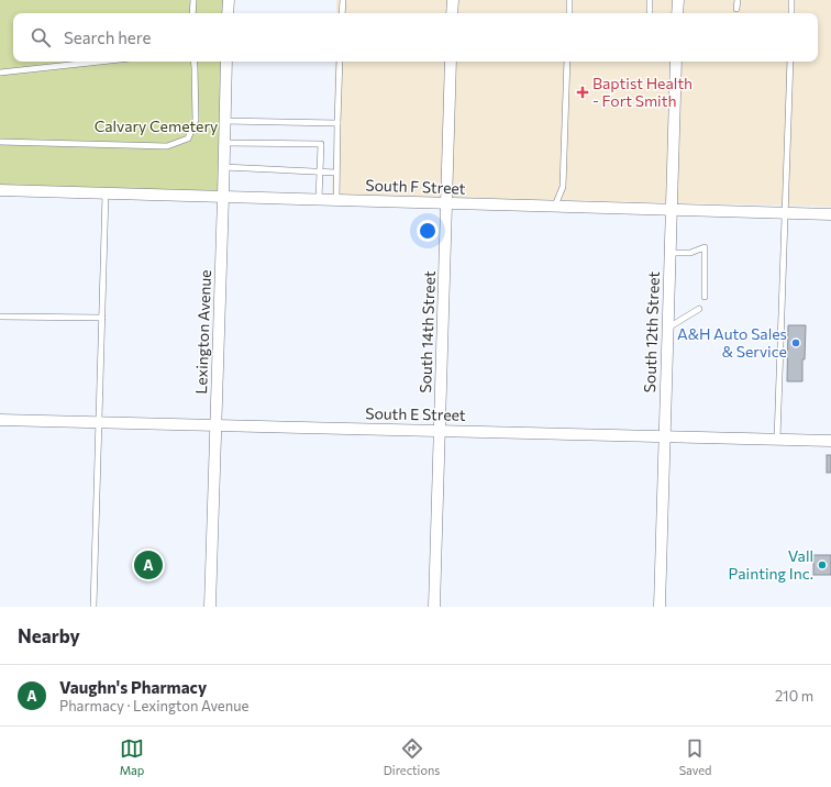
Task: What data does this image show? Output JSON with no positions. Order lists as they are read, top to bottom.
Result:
{
  "streets": {
    "street": [
      "South F Street",
      "Lexington Avenue",
      "South 14th Street",
      "South 12th Street",
      "South E Street"
    ]
  },
  "crossings": [
    ["South F Street", "Lexington Avenue"],
    ["South F Street", "South 14th Street"],
    ["South F Street", "South 12th Street"],
    ["Lexington Avenue", "South E Street"],
    ["South 14th Street", "South E Street"],
    ["South 12th Street", "South E Street"]
  ],
  "parks": ["Calvary Cemetery"],
  "places": {
    "health": ["Baptist Health - Fort Smith"],
    "other": ["A&H Auto Sales & Service", "Vall Painting Inc."]
  },
  "page": {
    "search": "Search here",
    "pins": "A",
    "heading": "Nearby",
    "list": [
      {
        "mark": "A",
        "name": "Vaughn's Pharmacy",
        "note": "Pharmacy · Lexington Avenue",
        "value": "210 m"
      }
    ],
    "nav": ["Map", "Directions", "Saved"]
  }
}
